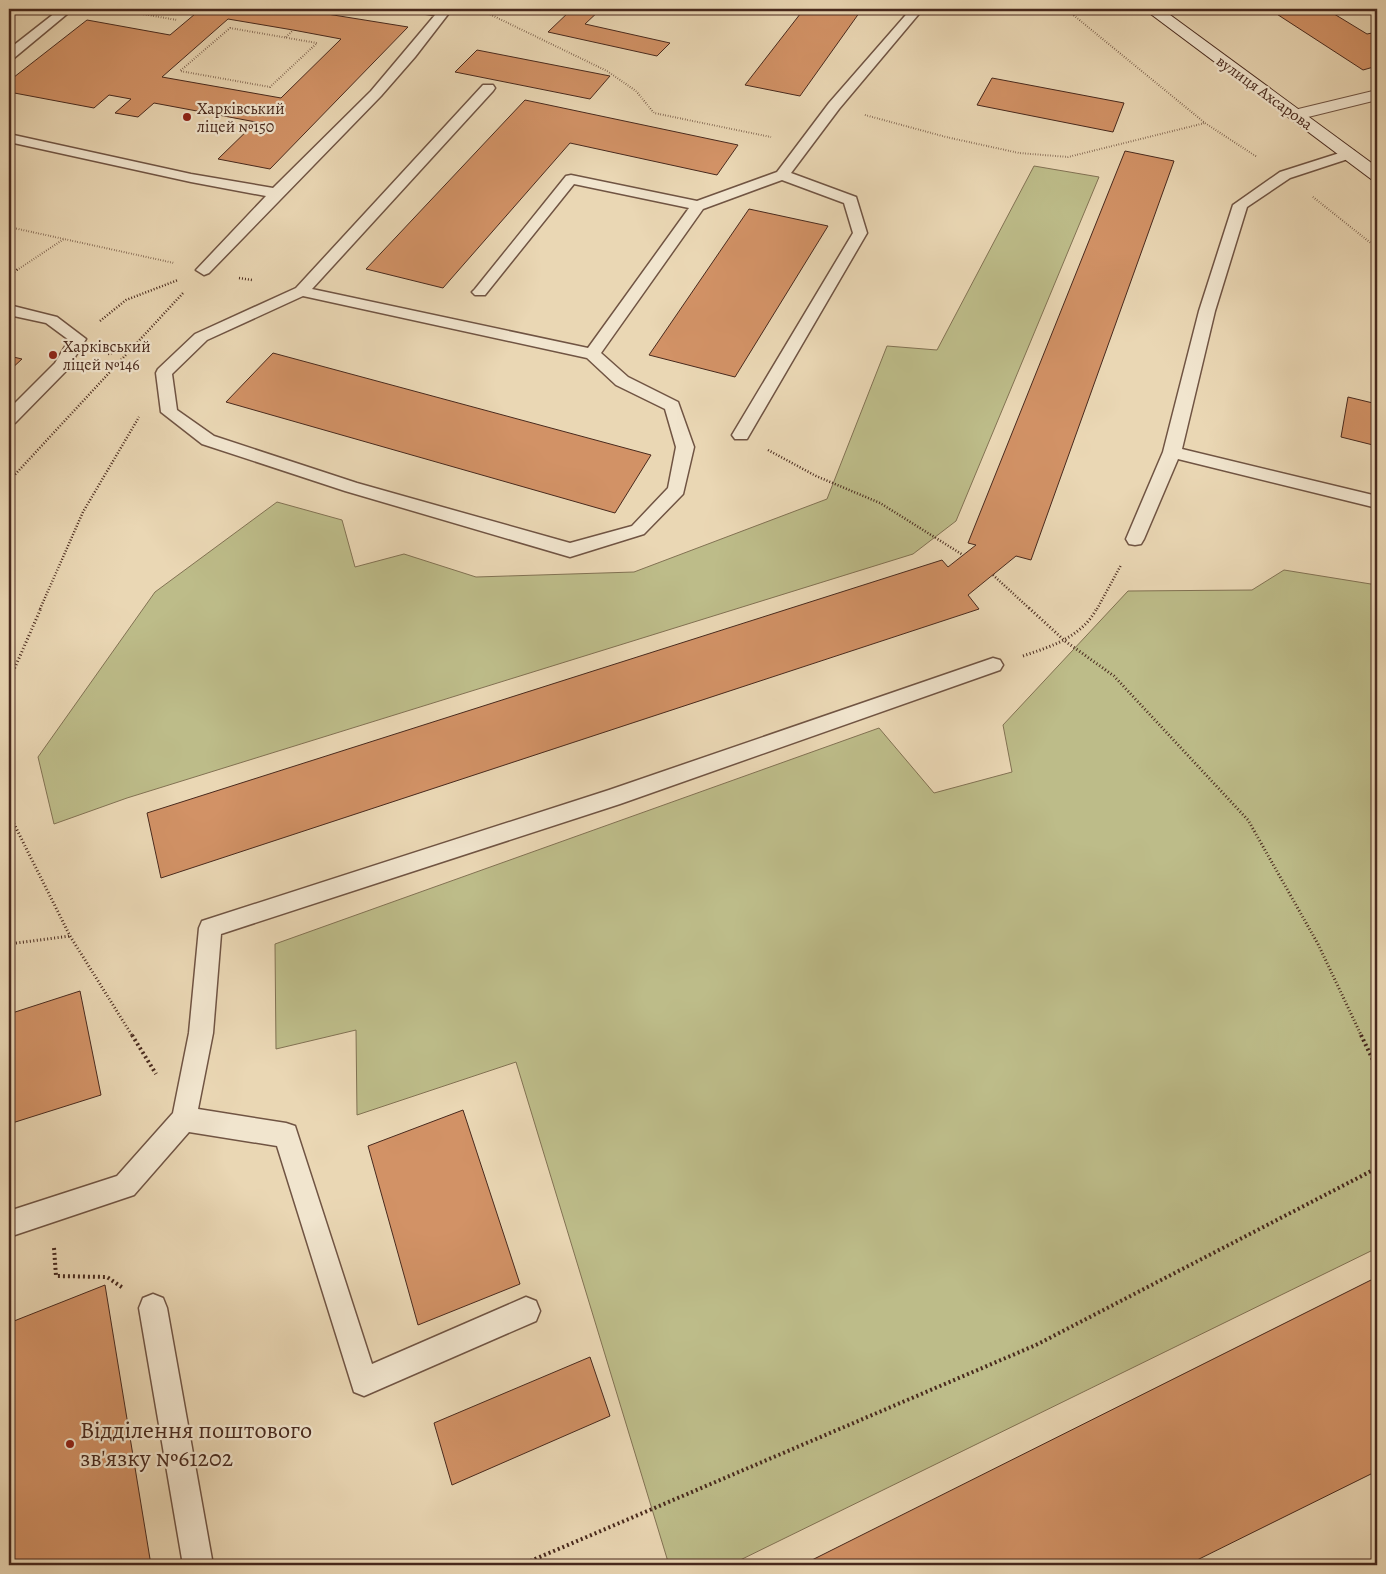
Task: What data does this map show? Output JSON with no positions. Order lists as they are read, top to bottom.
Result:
{
  "streets": {
    "street": ["вулиця Ахсарова"]
  },
  "places": ["Харківський ліцей №150", "Харківський ліцей №146", "Відділення поштового зв'язку №61202"]
}
